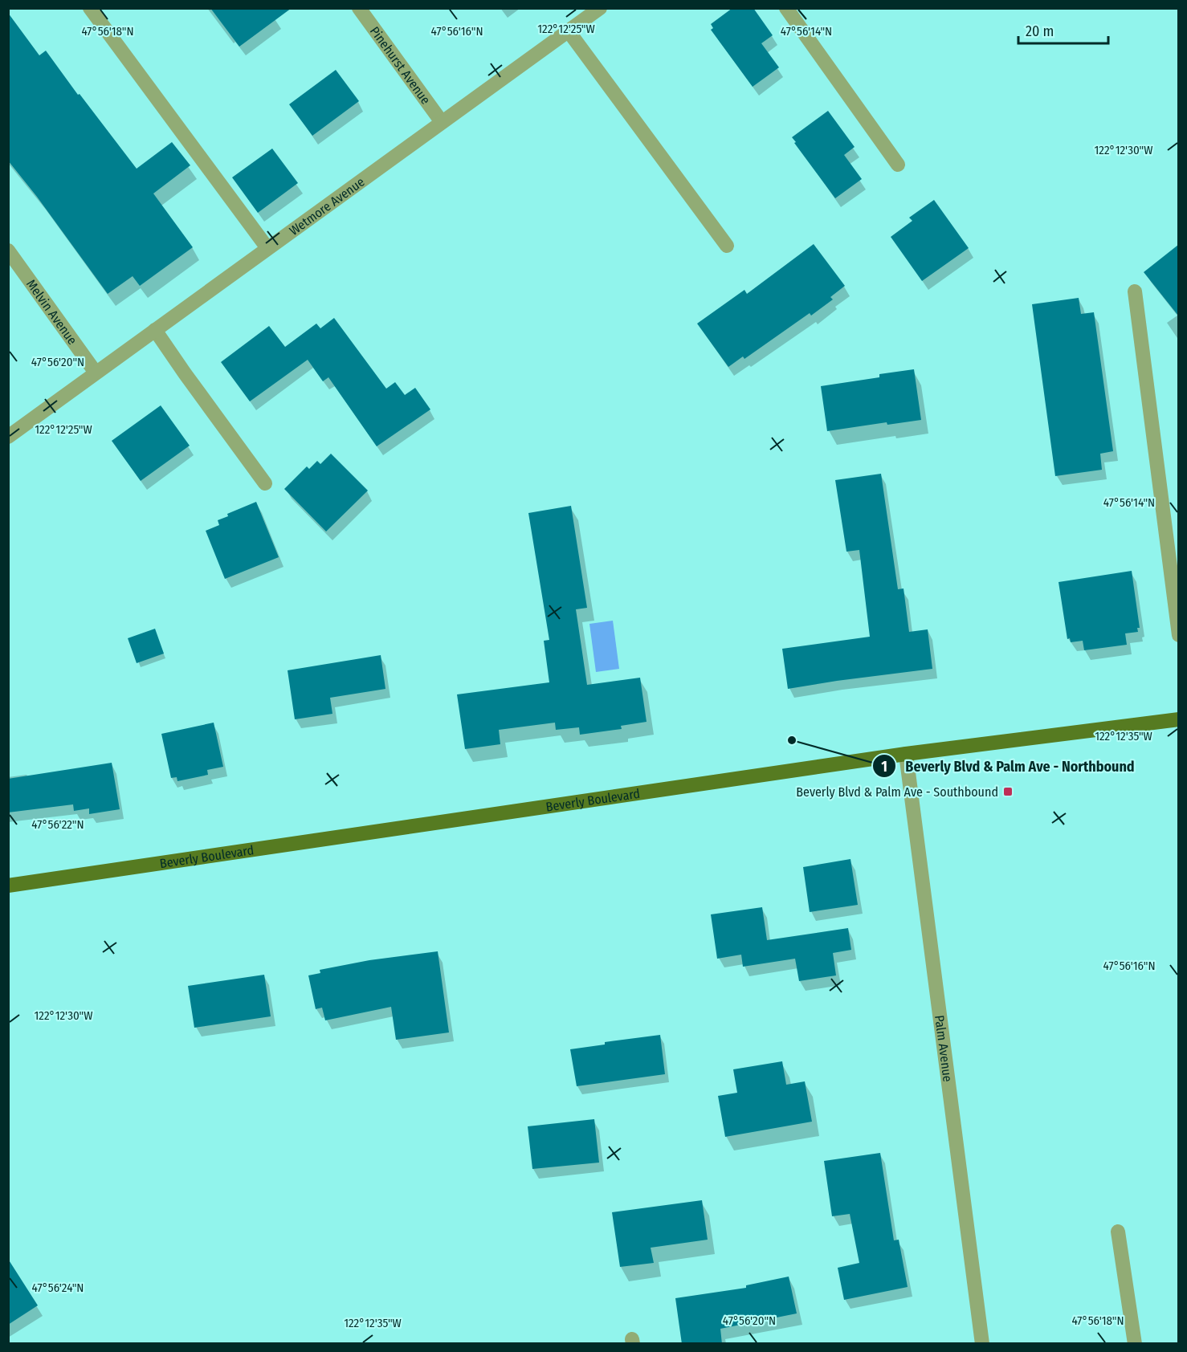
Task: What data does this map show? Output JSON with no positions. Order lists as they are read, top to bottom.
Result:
{
  "streets": {
    "main road": ["Beverly Boulevard"],
    "street": [
      "Pinehurst Avenue",
      "Wetmore Avenue",
      "Melvin Avenue",
      "Palm Avenue"
    ]
  },
  "crossings": [
    ["Pinehurst Avenue", "Wetmore Avenue"],
    ["Wetmore Avenue", "Melvin Avenue"],
    ["Beverly Boulevard", "Palm Avenue"]
  ],
  "places": {
    "other": ["Beverly Blvd & Palm Ave - Northbound"],
    "transit": ["Beverly Blvd & Palm Ave - Southbound"]
  },
  "scale_bar": "20 m",
  "coordinates": [
    "122°12'25\"W",
    "47°56'18\"N",
    "47°56'16\"N",
    "47°56'14\"N",
    "122°12'30\"W",
    "47°56'20\"N",
    "122°12'35\"W",
    "47°56'22\"N",
    "47°56'24\"N"
  ]
}
